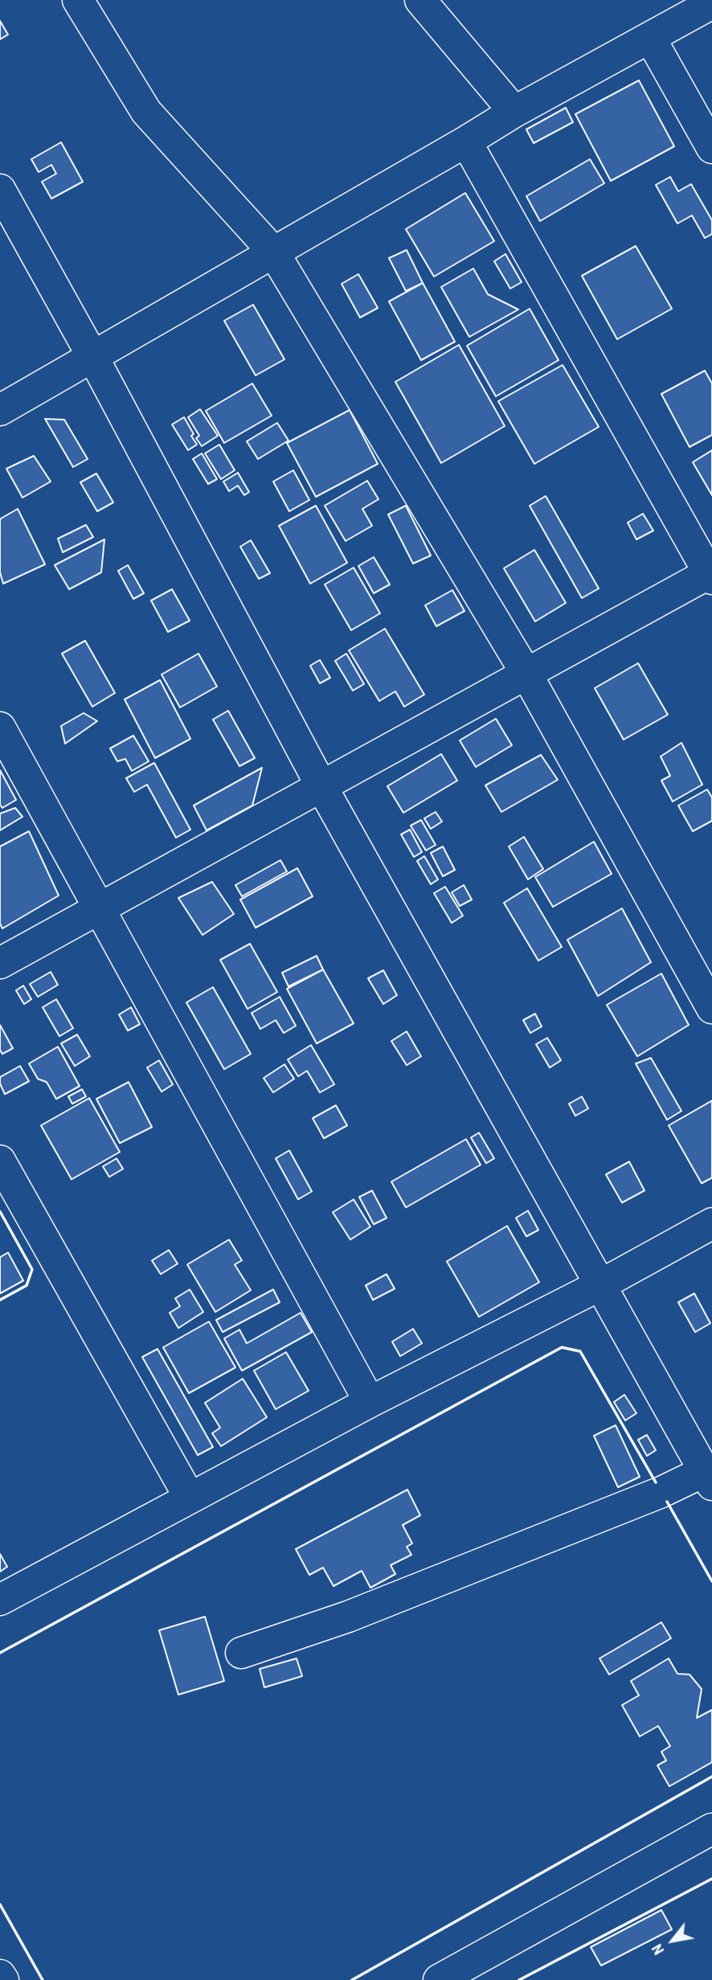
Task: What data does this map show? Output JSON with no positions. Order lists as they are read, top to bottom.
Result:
{
  "north": "bottom left"
}
